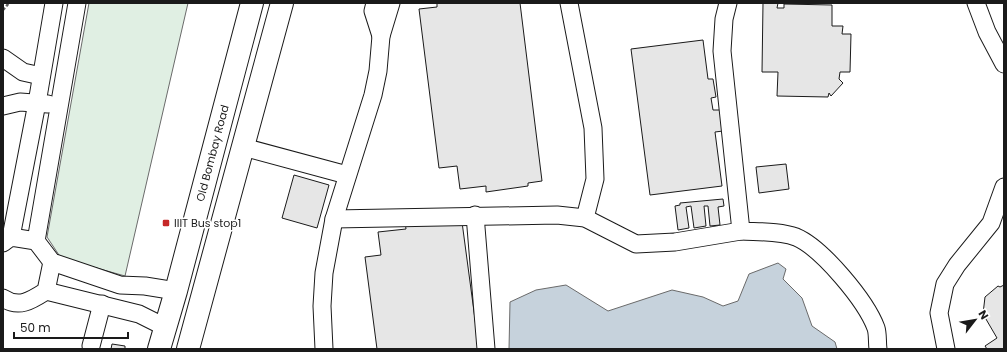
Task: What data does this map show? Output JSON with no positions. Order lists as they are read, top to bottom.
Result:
{
  "streets": {
    "main road": ["Old Bombay Road"]
  },
  "places": {
    "transit": ["IIIT Bus stop1"]
  },
  "scale_bar": "50 m",
  "north": "top right"
}
